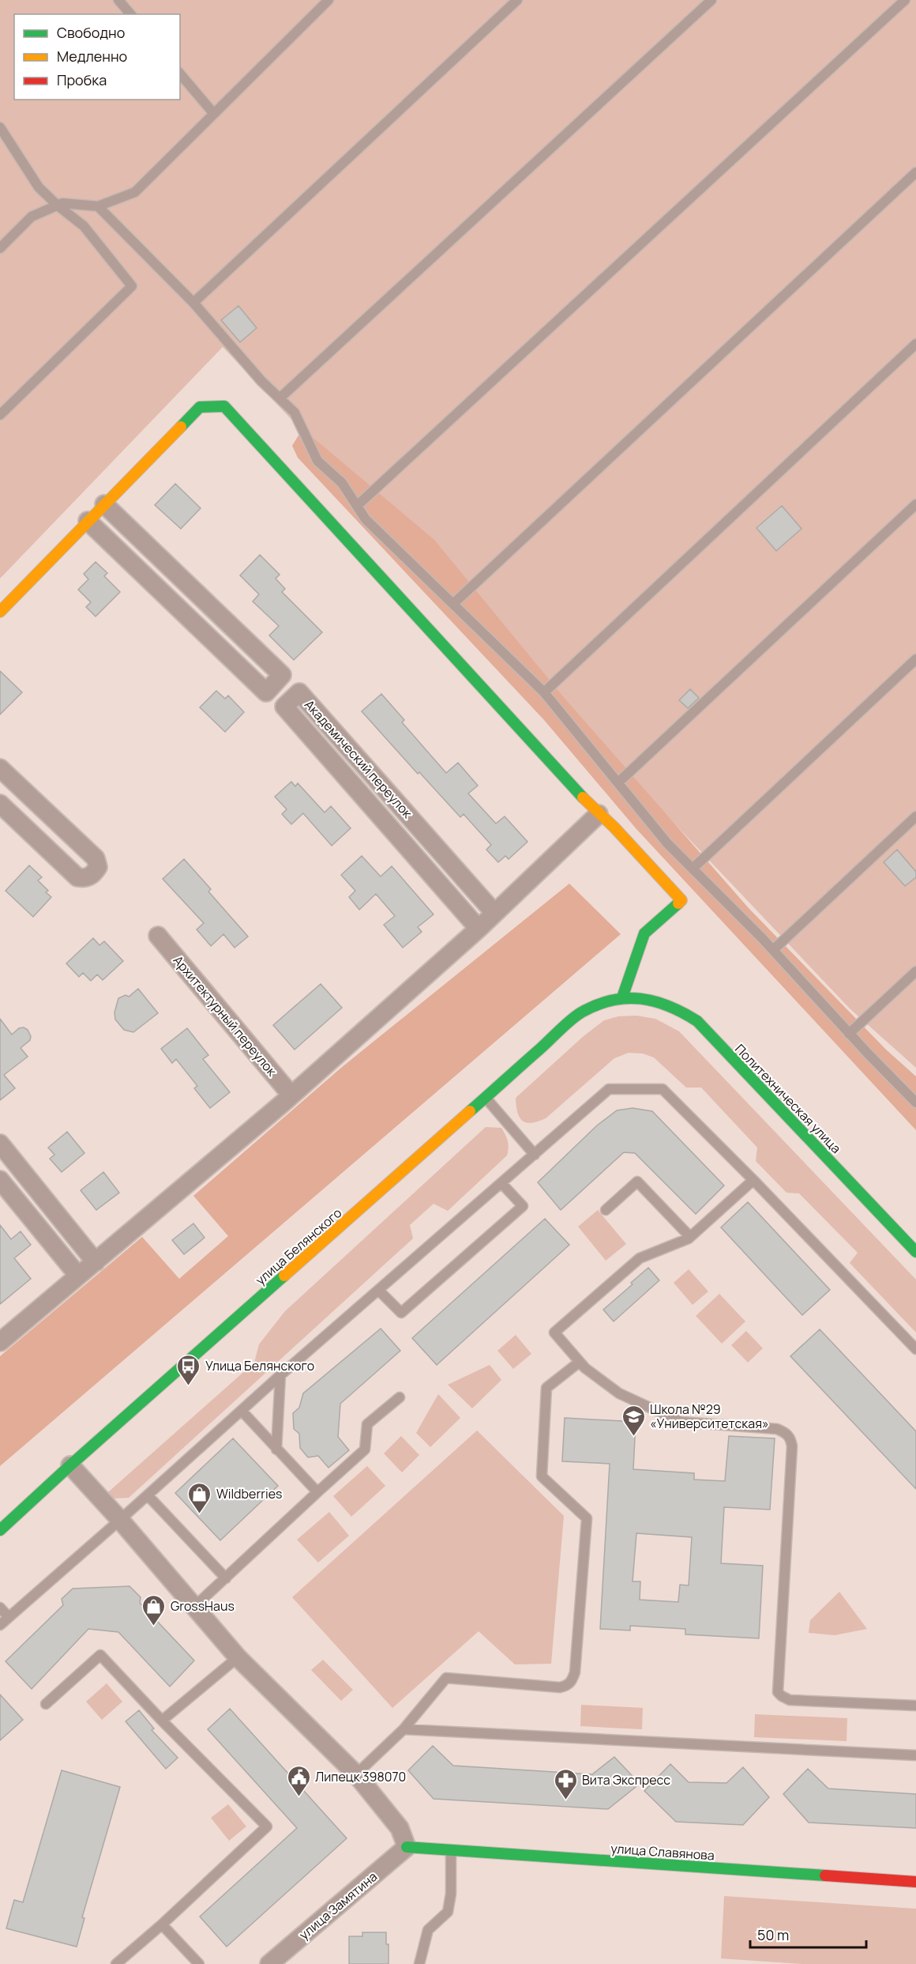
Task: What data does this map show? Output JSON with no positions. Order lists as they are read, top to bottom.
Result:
{
  "streets": {
    "street": [
      "Академический переулок",
      "Архитектурный переулок",
      "Политехническая улица",
      "улица Белянского",
      "улица Славянова",
      "улица Замятина"
    ]
  },
  "crossings": [
    ["Политехническая улица", "улица Белянского"],
    ["улица Славянова", "улица Замятина"]
  ],
  "places": {
    "bus stop": ["Улица Белянского"],
    "school or university": ["Школа №29 «Университетская»"],
    "shop": ["Wildberries", "GrossHaus"],
    "public building": ["Липецк 398070"],
    "pharmacy": ["Вита Экспресс"]
  },
  "legend": ["Свободно", "Медленно", "Пробка"],
  "scale_bar": "50 m"
}
